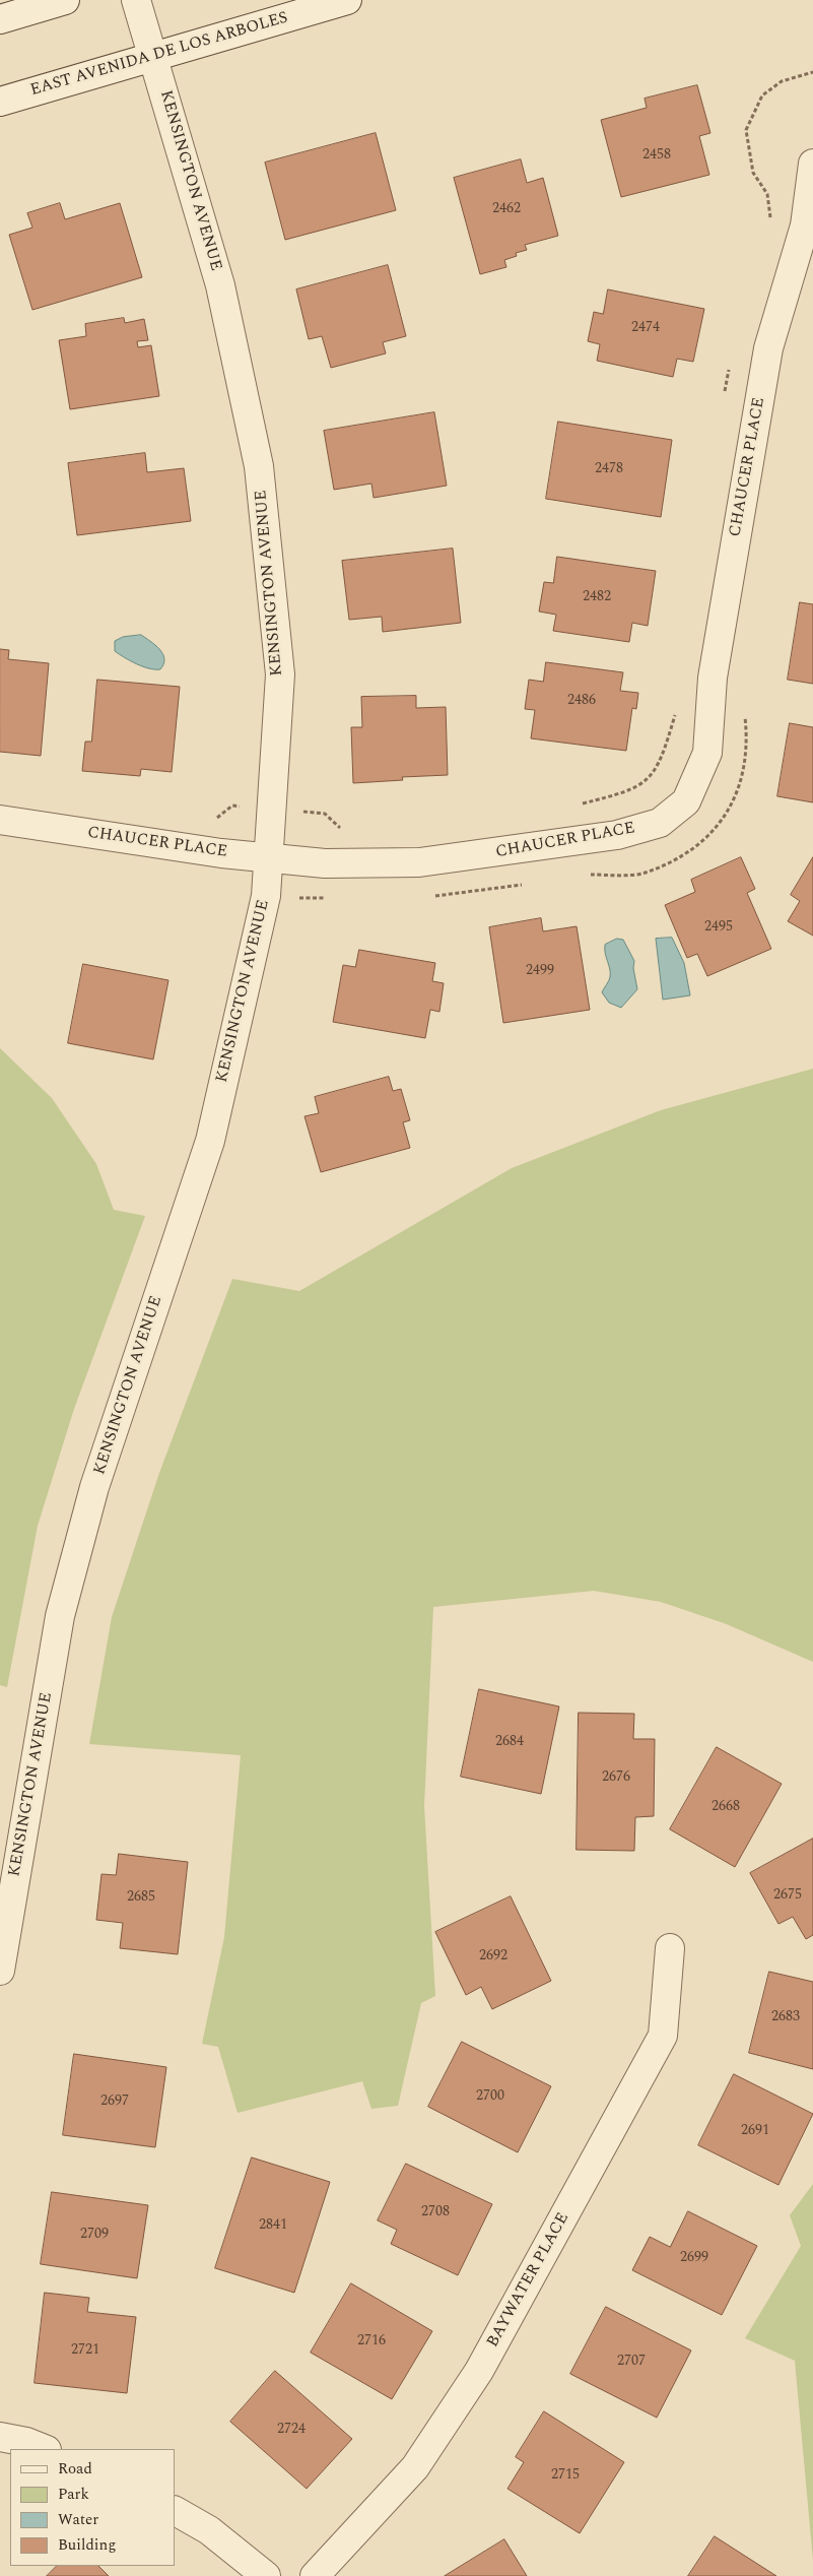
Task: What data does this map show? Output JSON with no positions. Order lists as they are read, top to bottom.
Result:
{
  "streets": {
    "street": [
      "EAST AVENIDA DE LOS ARBOLES",
      "KENSINGTON AVENUE",
      "CHAUCER PLACE",
      "BAYWATER PLACE"
    ]
  },
  "crossings": [
    ["EAST AVENIDA DE LOS ARBOLES", "KENSINGTON AVENUE"],
    ["KENSINGTON AVENUE", "CHAUCER PLACE"]
  ],
  "house_numbers": [
    "2458",
    "2462",
    "2474",
    "2478",
    "2482",
    "2486",
    "2495",
    "2499",
    "2684",
    "2676",
    "2668",
    "2675",
    "2685",
    "2692",
    "2683",
    "2700",
    "2697",
    "2691",
    "2708",
    "2841",
    "2709",
    "2699",
    "2716",
    "2721",
    "2707",
    "2724",
    "2715"
  ],
  "legend": [
    "Road",
    "Park",
    "Water",
    "Building"
  ]
}
